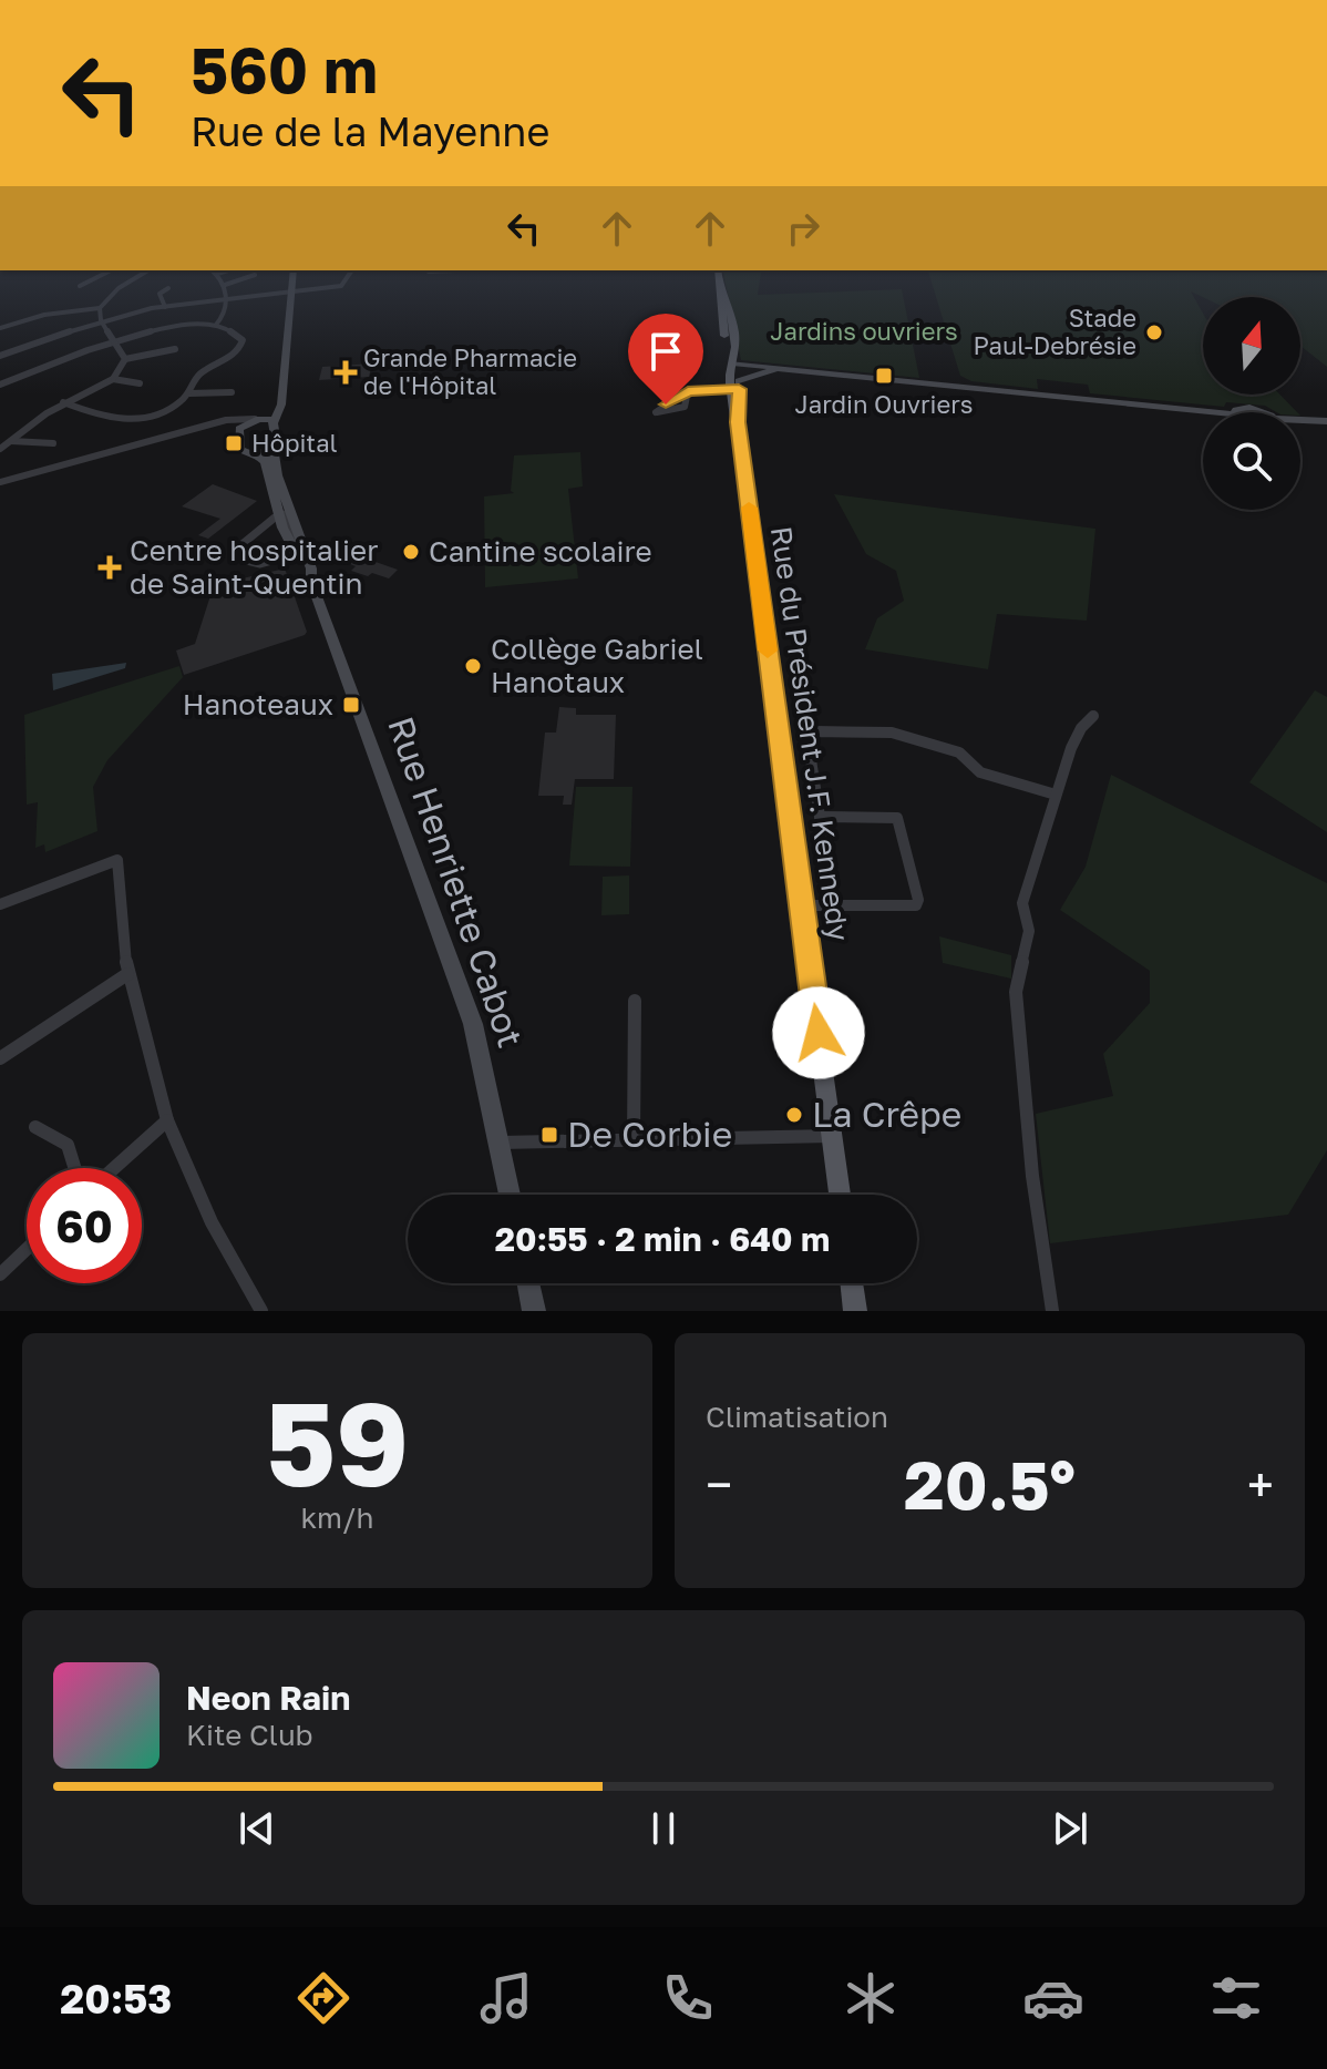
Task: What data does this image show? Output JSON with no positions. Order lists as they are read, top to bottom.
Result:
{
  "streets": {
    "main road": ["Rue du Président J.F. Kennedy"],
    "street": ["Rue Henriette Cabot"]
  },
  "parks": ["Jardins ouvriers"],
  "places": {
    "other": [
      "Stade Paul-Debrésie",
      "Cantine scolaire",
      "Collège Gabriel Hanotaux",
      "La Crêpe"
    ],
    "health": ["Grande Pharmacie de l'Hôpital", "Centre hospitalier de Saint-Quentin"],
    "transit": [
      "Jardin Ouvriers",
      "Hôpital",
      "Hanoteaux",
      "De Corbie"
    ]
  },
  "north": "top",
  "page": {
    "turn": ["560 m", "Rue de la Mayenne"],
    "limit": "60",
    "trip": "20:55 · 2 min · 640 m",
    "tile": [
      ["59", "km/h"],
      "Climatisation"
    ],
    "heat": ["−", "20.5°", "+"],
    "song": ["Neon Rain", "Kite Club"],
    "tabs": "20:53"
  }
}
